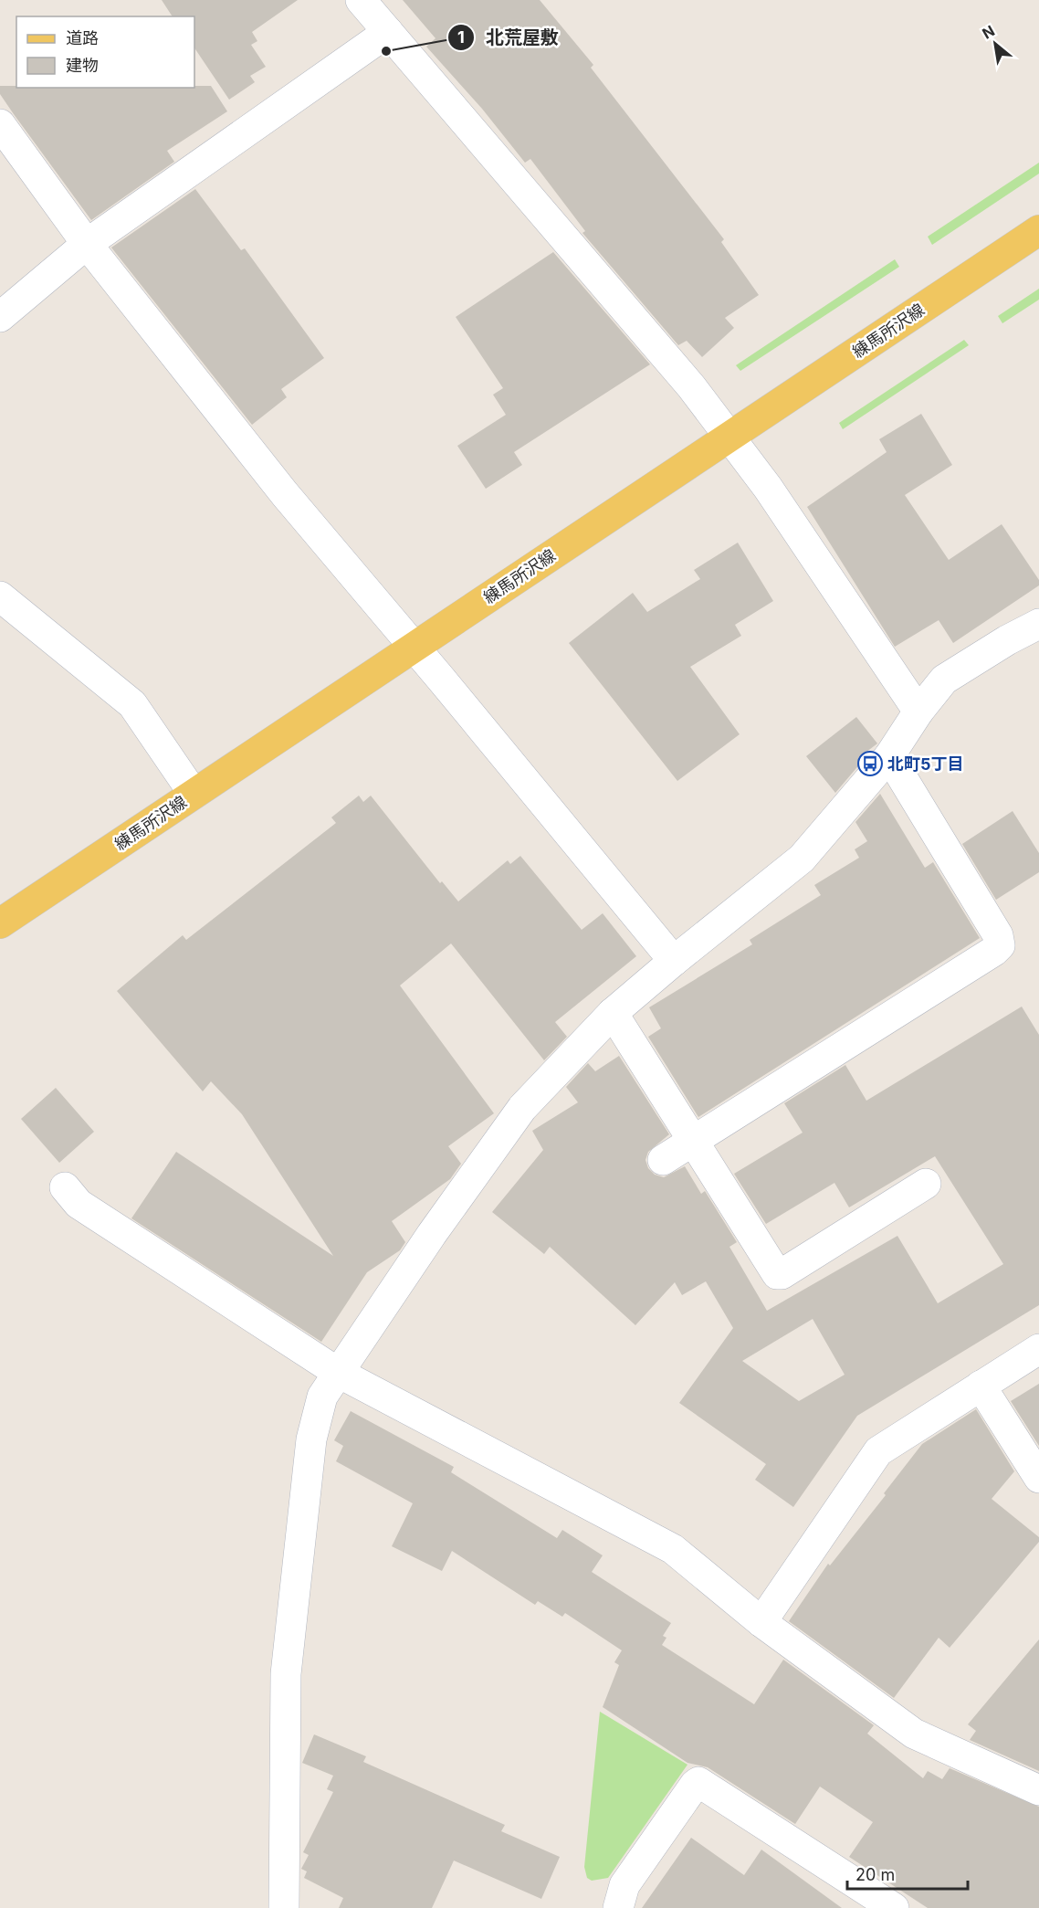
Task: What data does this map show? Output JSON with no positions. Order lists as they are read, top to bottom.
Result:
{
  "streets": {
    "main road": ["練馬所沢線"]
  },
  "places": {
    "other": ["北荒屋敷"],
    "bus stop": ["北町5丁目"]
  },
  "legend": ["道路", "建物"],
  "scale_bar": "20 m",
  "north": "top left"
}
